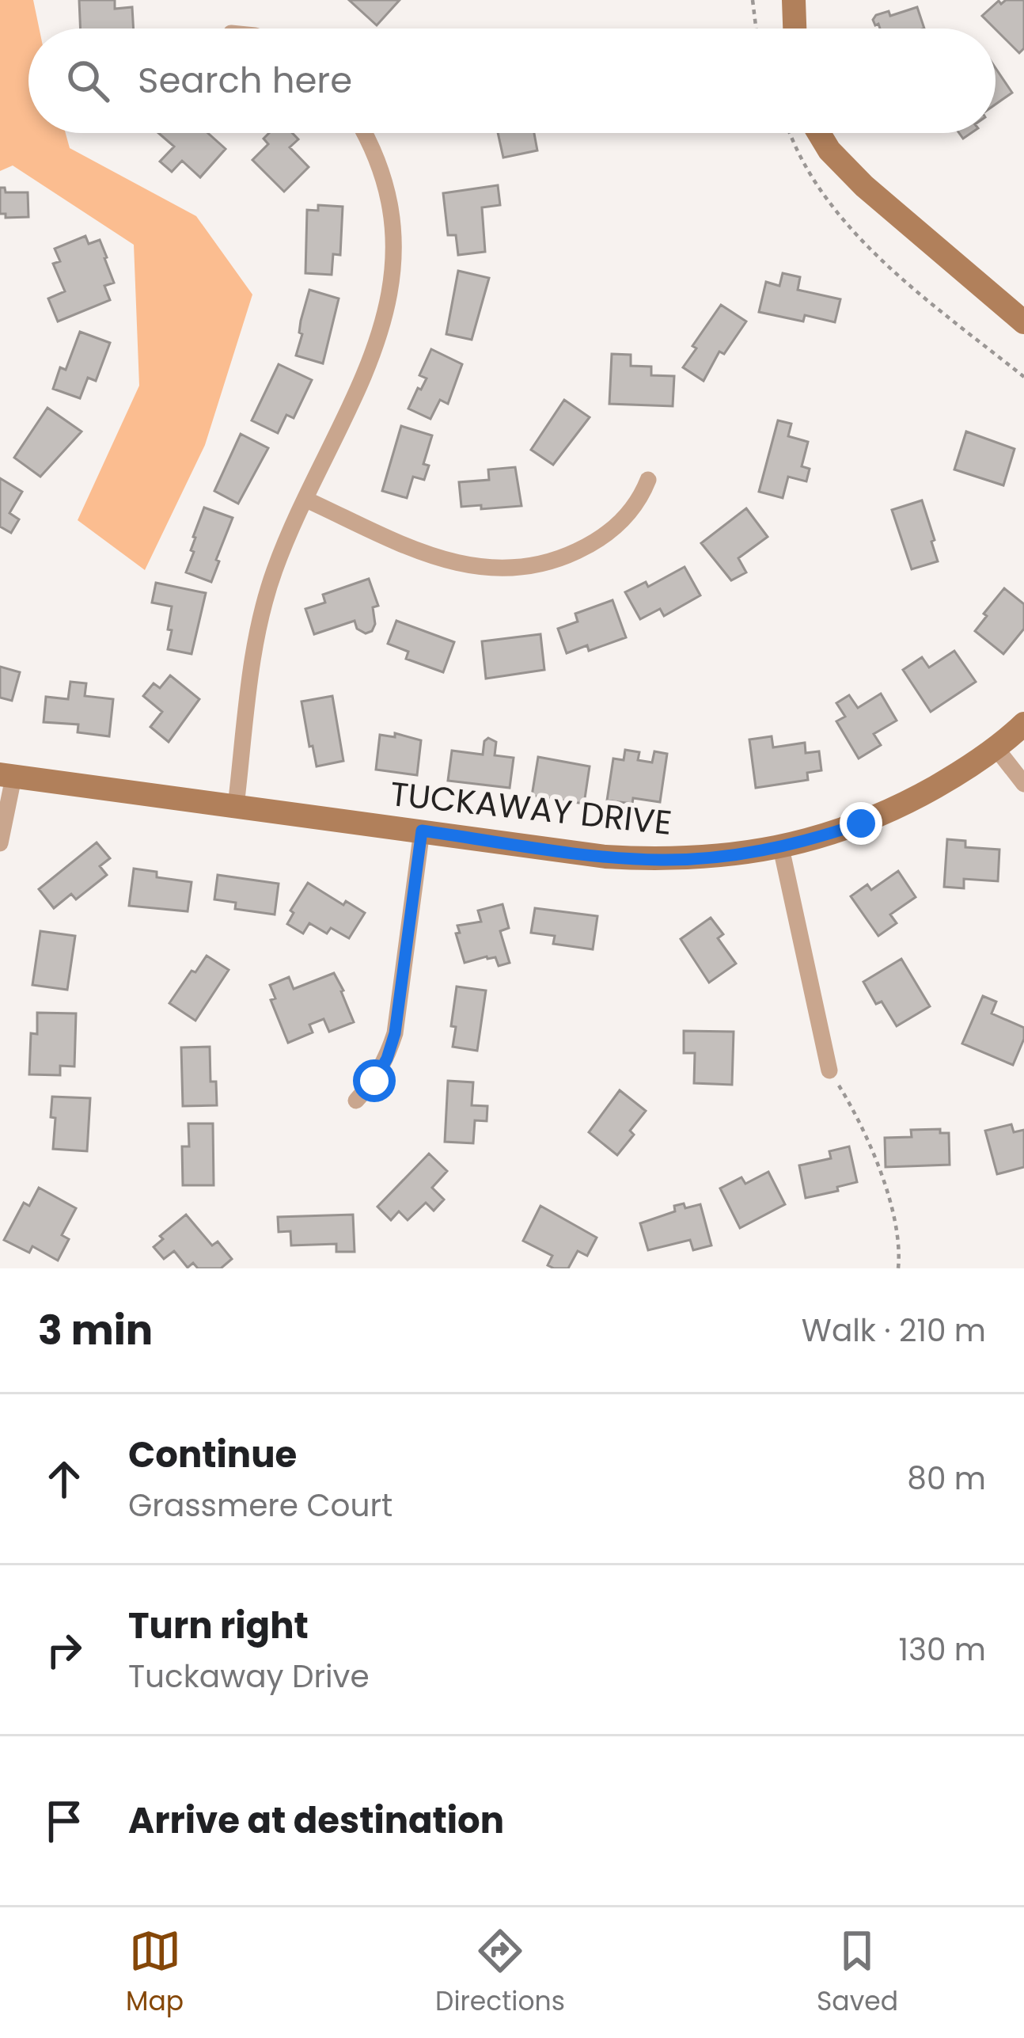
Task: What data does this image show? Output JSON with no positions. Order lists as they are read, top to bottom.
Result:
{
  "streets": {
    "street": ["TUCKAWAY DRIVE"]
  },
  "page": {
    "search": "Search here",
    "heading": ["3 min", "Walk · 210 m"],
    "list": [
      ["Continue", "Grassmere Court", "80 m"],
      ["Turn right", "Tuckaway Drive", "130 m"],
      "Arrive at destination"
    ],
    "nav": ["Map", "Directions", "Saved"]
  }
}
